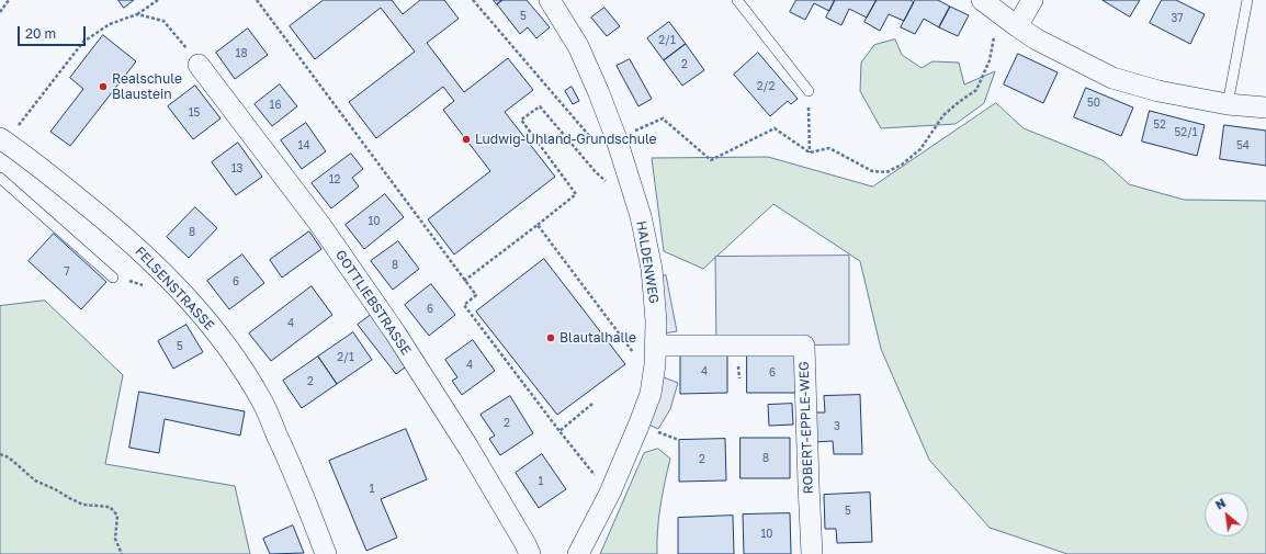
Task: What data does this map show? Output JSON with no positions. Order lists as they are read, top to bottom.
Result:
{
  "streets": {
    "street": [
      "HALDENWEG",
      "FELSENSTRASSE",
      "GOTTLIEBSTRASSE",
      "ROBERT-EPPLE-WEG"
    ]
  },
  "crossings": [
    ["HALDENWEG", "ROBERT-EPPLE-WEG"]
  ],
  "places": ["Realschule Blaustein", "Ludwig-Uhland-Grundschule", "Blautalhalle"],
  "house_numbers": [
    "5",
    "37",
    "2/1",
    "18",
    "2",
    "2/2",
    "50",
    "16",
    "15",
    "52",
    "52/1",
    "14",
    "54",
    "13",
    "12",
    "10",
    "8",
    "8",
    "7",
    "6",
    "6",
    "4",
    "5",
    "2/1",
    "4",
    "4",
    "6",
    "2",
    "2",
    "3",
    "8",
    "2",
    "1",
    "1",
    "5",
    "10"
  ],
  "scale_bar": "20 m",
  "north": "top left"
}
